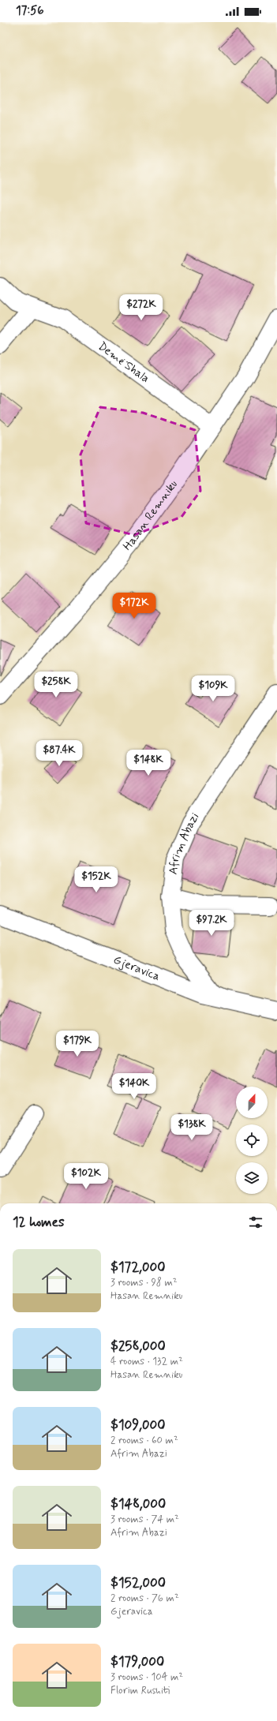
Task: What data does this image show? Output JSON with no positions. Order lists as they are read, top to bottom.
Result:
{
  "streets": {
    "street": [
      "Demë Shala",
      "Hasan Remniku",
      "Afrim Abazi",
      "Gjeravica"
    ]
  },
  "crossings": [
    ["Demë Shala", "Hasan Remniku"],
    ["Afrim Abazi", "Gjeravica"]
  ],
  "north": "top",
  "page": {
    "status": "17:56",
    "price": [
      "$272K",
      "$172K",
      "$258K",
      "$109K",
      "$87.4K",
      "$148K",
      "$152K",
      "$97.2K",
      "$179K",
      "$140K",
      "$138K",
      "$102K"
    ],
    "heading": "12 homes",
    "list": [
      {
        "name": "$172,000",
        "note": "3 rooms · 98 m² · Hasan Remniku"
      },
      {
        "name": "$258,000",
        "note": "4 rooms · 132 m² · Hasan Remniku"
      },
      {
        "name": "$109,000",
        "note": "2 rooms · 60 m² · Afrim Abazi"
      },
      {
        "name": "$148,000",
        "note": "3 rooms · 74 m² · Afrim Abazi"
      },
      {
        "name": "$152,000",
        "note": "2 rooms · 76 m² · Gjeravica"
      },
      {
        "name": "$179,000",
        "note": "3 rooms · 104 m² · Florim Rushiti"
      }
    ]
  }
}
